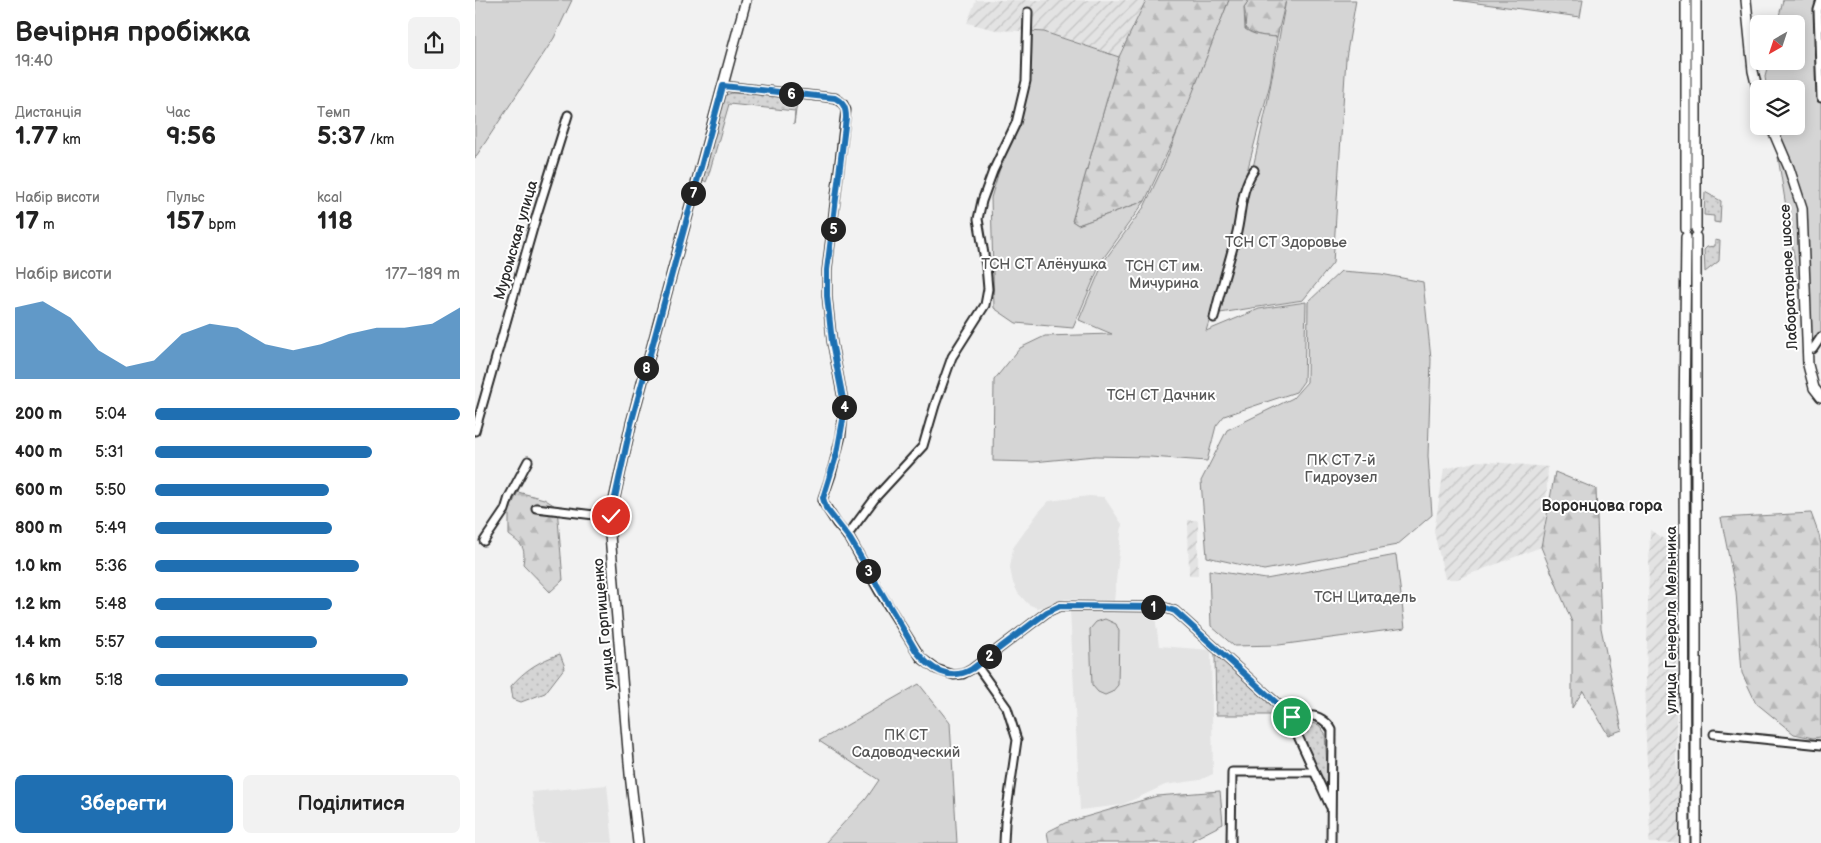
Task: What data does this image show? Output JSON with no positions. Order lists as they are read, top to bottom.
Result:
{
  "streets": {
    "main road": ["Лабораторное шоссе", "улица Генерала Мельника", "улица Горпищенко"],
    "street": ["Муромская улица"]
  },
  "districts": ["Воронцова гора"],
  "parks": [
    "ТСН СТ Здоровье",
    "ТСН СТ Алёнушка",
    "ТСН СТ им. Мичурина",
    "ТСН СТ Дачник",
    "ПК СТ 7-й Гидроузел",
    "ТСН Цитадель",
    "ПК СТ Садоводческий"
  ],
  "north": "bottom left",
  "page": {
    "heading": ["Вечірня пробіжка", "19:40"],
    "pins": [
      "6",
      "7",
      "5",
      "8",
      "4",
      "3",
      "1",
      "2"
    ],
    "stats": [
      ["Дистанція", "1.77 km"],
      ["Час", "9:56"],
      ["Темп", "5:37 /km"],
      ["Набір висоти", "17 m"],
      ["Пульс", "157 bpm"],
      ["kcal", "118"]
    ],
    "chart": ["Набір висоти", "177–189 m"],
    "list": [
      {
        "name": "200 m",
        "note": "5:04"
      },
      {
        "name": "400 m",
        "note": "5:31"
      },
      {
        "name": "600 m",
        "note": "5:50"
      },
      {
        "name": "800 m",
        "note": "5:49"
      },
      {
        "name": "1.0 km",
        "note": "5:36"
      },
      {
        "name": "1.2 km",
        "note": "5:48"
      },
      {
        "name": "1.4 km",
        "note": "5:57"
      },
      {
        "name": "1.6 km",
        "note": "5:18"
      }
    ],
    "buttons": ["Зберегти", "Поділитися"]
  }
}
